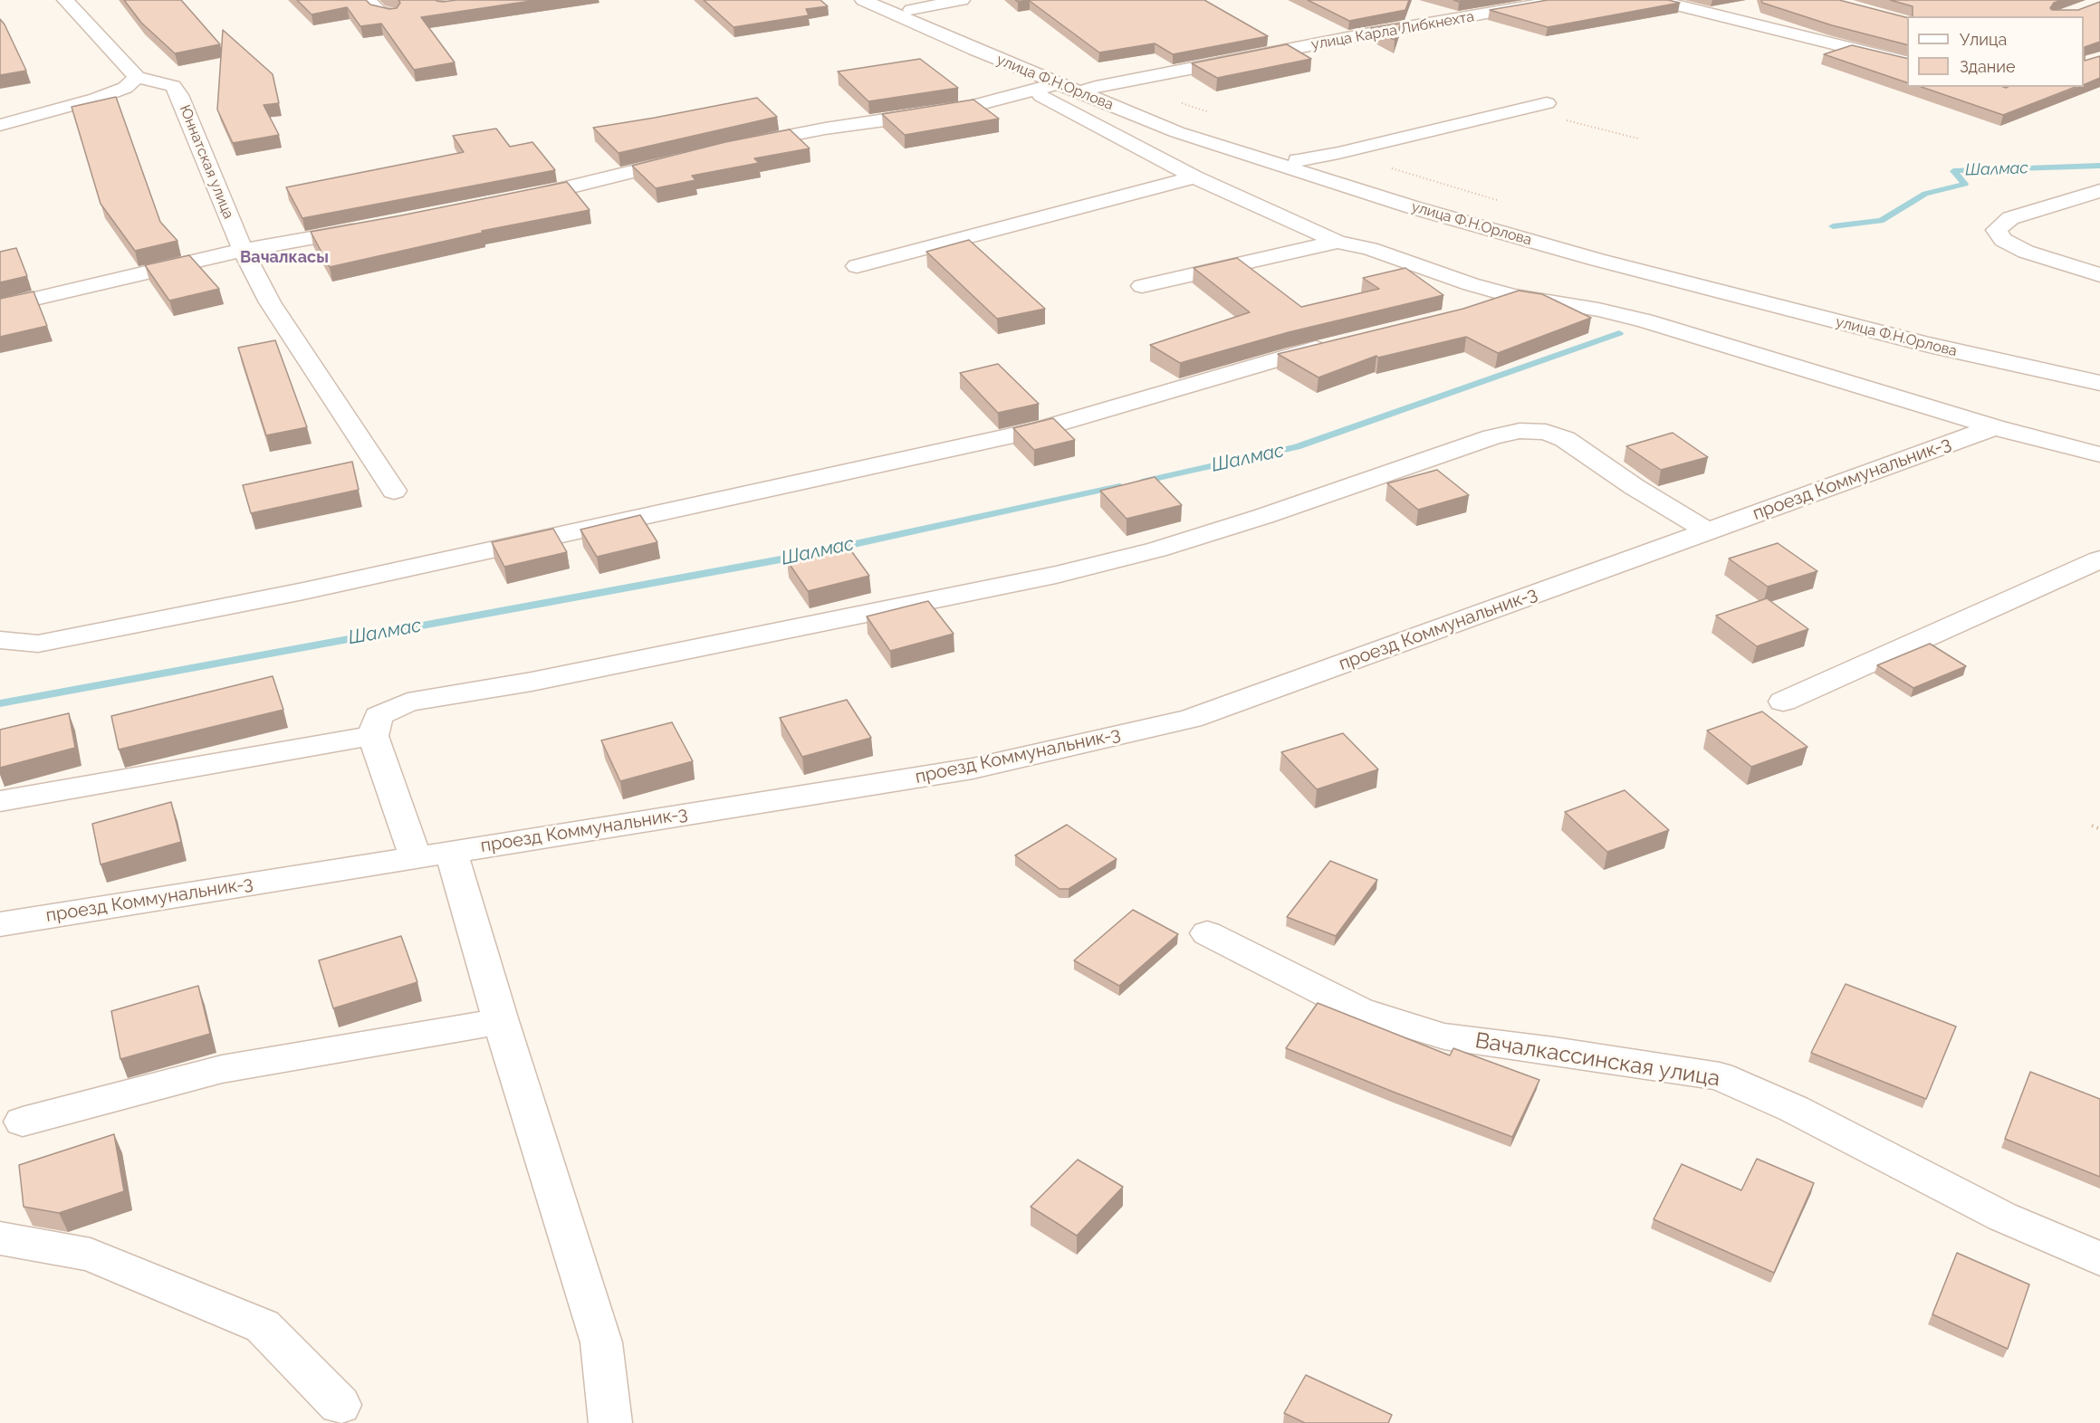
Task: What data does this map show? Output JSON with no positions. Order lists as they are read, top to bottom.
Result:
{
  "streets": {
    "street": [
      "улица Карла Либкнехта",
      "улица Ф.Н.Орлова",
      "Юннатская улица",
      "проезд Коммунальник-3",
      "Вачалкассинская улица"
    ]
  },
  "crossings": [
    ["улица Карла Либкнехта", "улица Ф.Н.Орлова"]
  ],
  "districts": ["Вачалкасы"],
  "water": ["Шалмас"],
  "legend": ["Улица", "Здание"]
}
